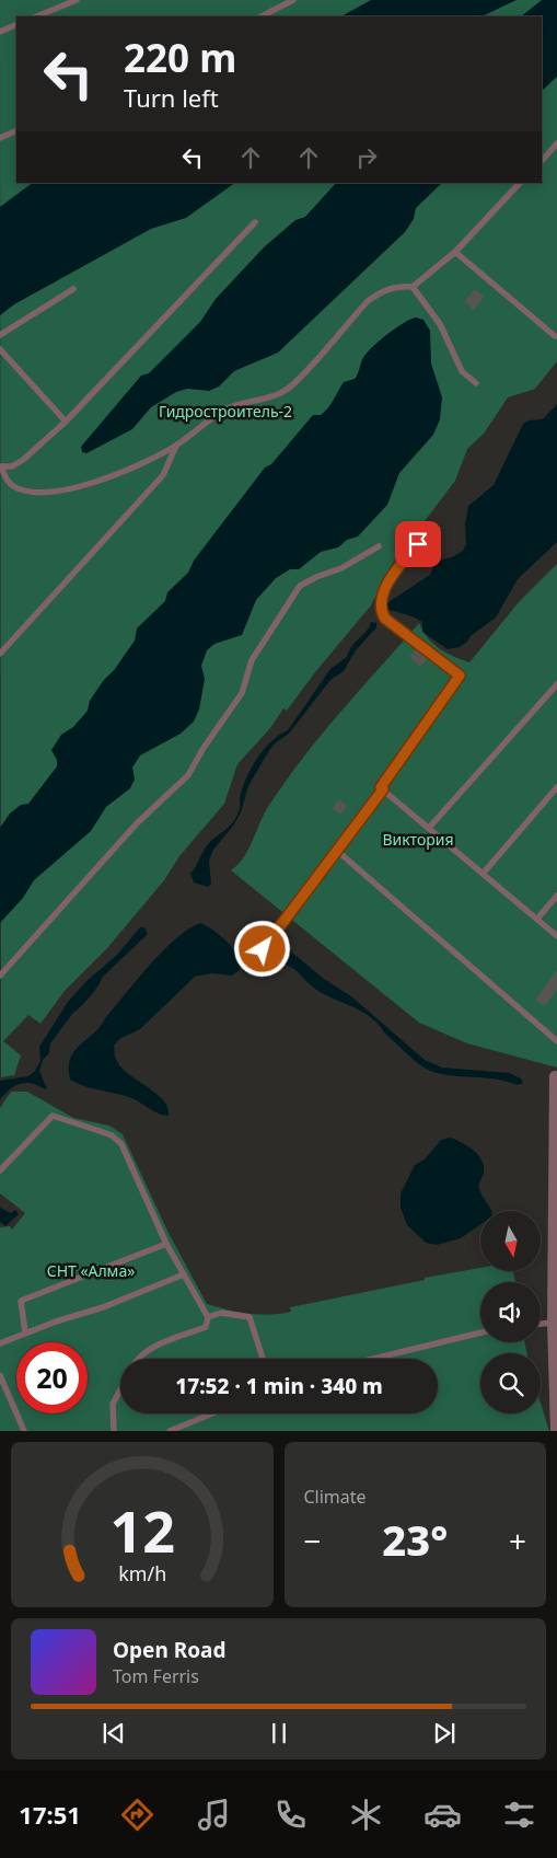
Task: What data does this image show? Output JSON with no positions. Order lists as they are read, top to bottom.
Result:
{
  "parks": ["Гидростроитель-2", "Виктория", "СНТ «Алма»"],
  "north": "bottom",
  "page": {
    "turn": ["220 m", "Turn left"],
    "limit": "20",
    "trip": "17:52 · 1 min · 340 m",
    "tile": "Climate",
    "heat": ["−", "23°", "+"],
    "song": ["Open Road", "Tom Ferris"],
    "tabs": "17:51",
    "gauge": ["12", "km/h"]
  }
}
